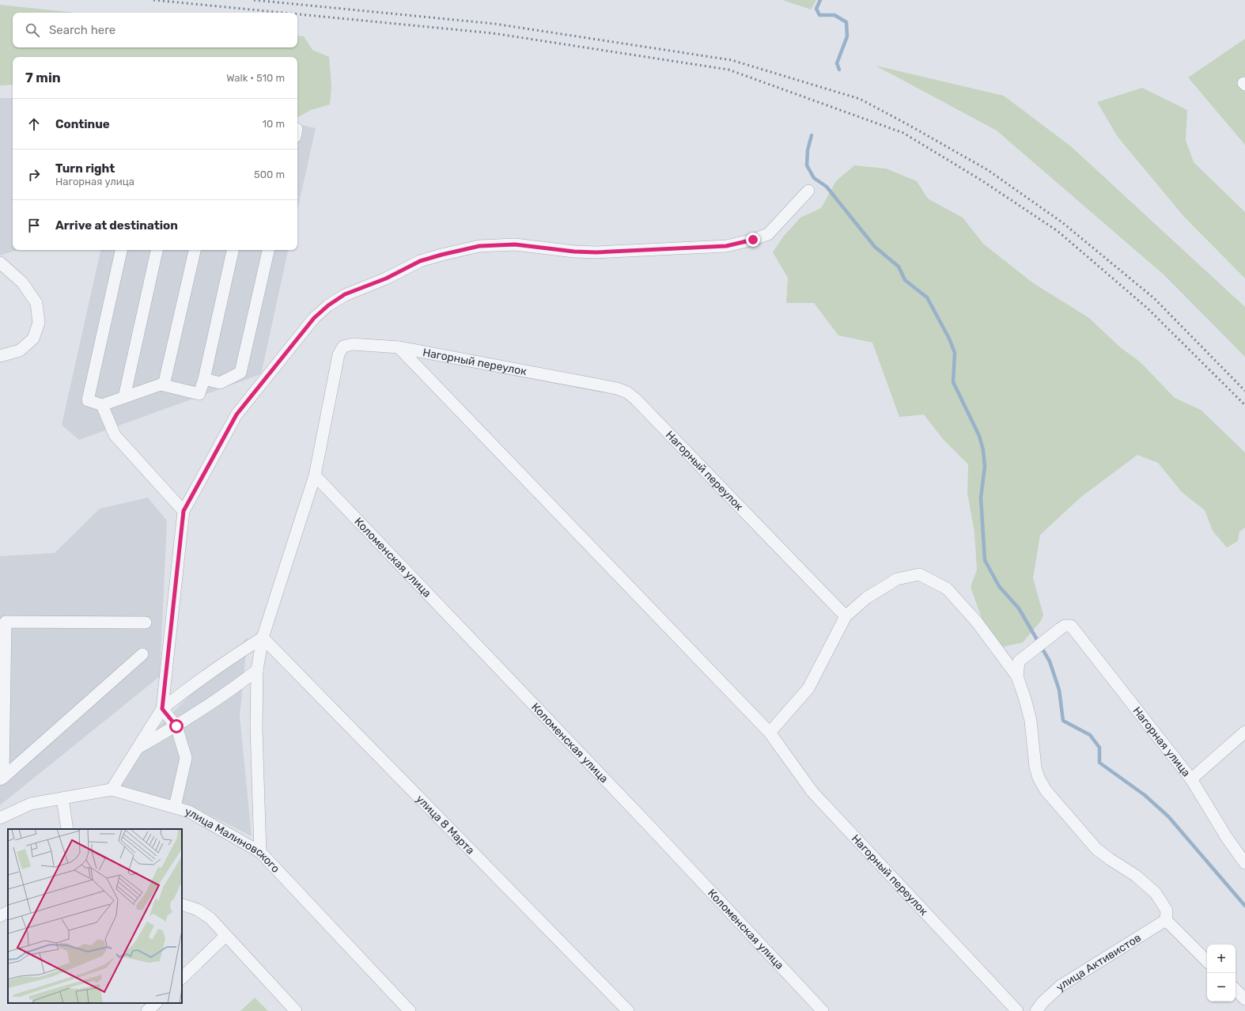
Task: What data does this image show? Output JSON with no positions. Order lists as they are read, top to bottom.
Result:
{
  "streets": {
    "street": [
      "Нагорный переулок",
      "Коломенская улица",
      "Нагорная улица",
      "улица 8 Марта",
      "улица Малиновского",
      "улица Активистов"
    ]
  },
  "crossings": [
    ["Нагорный переулок", "Коломенская улица"]
  ],
  "page": {
    "search": "Search here",
    "heading": ["7 min", "Walk · 510 m"],
    "list": [
      ["Continue", "10 m"],
      ["Turn right", "Нагорная улица", "500 m"],
      "Arrive at destination"
    ],
    "map_buttons": ["+", "−"]
  }
}
